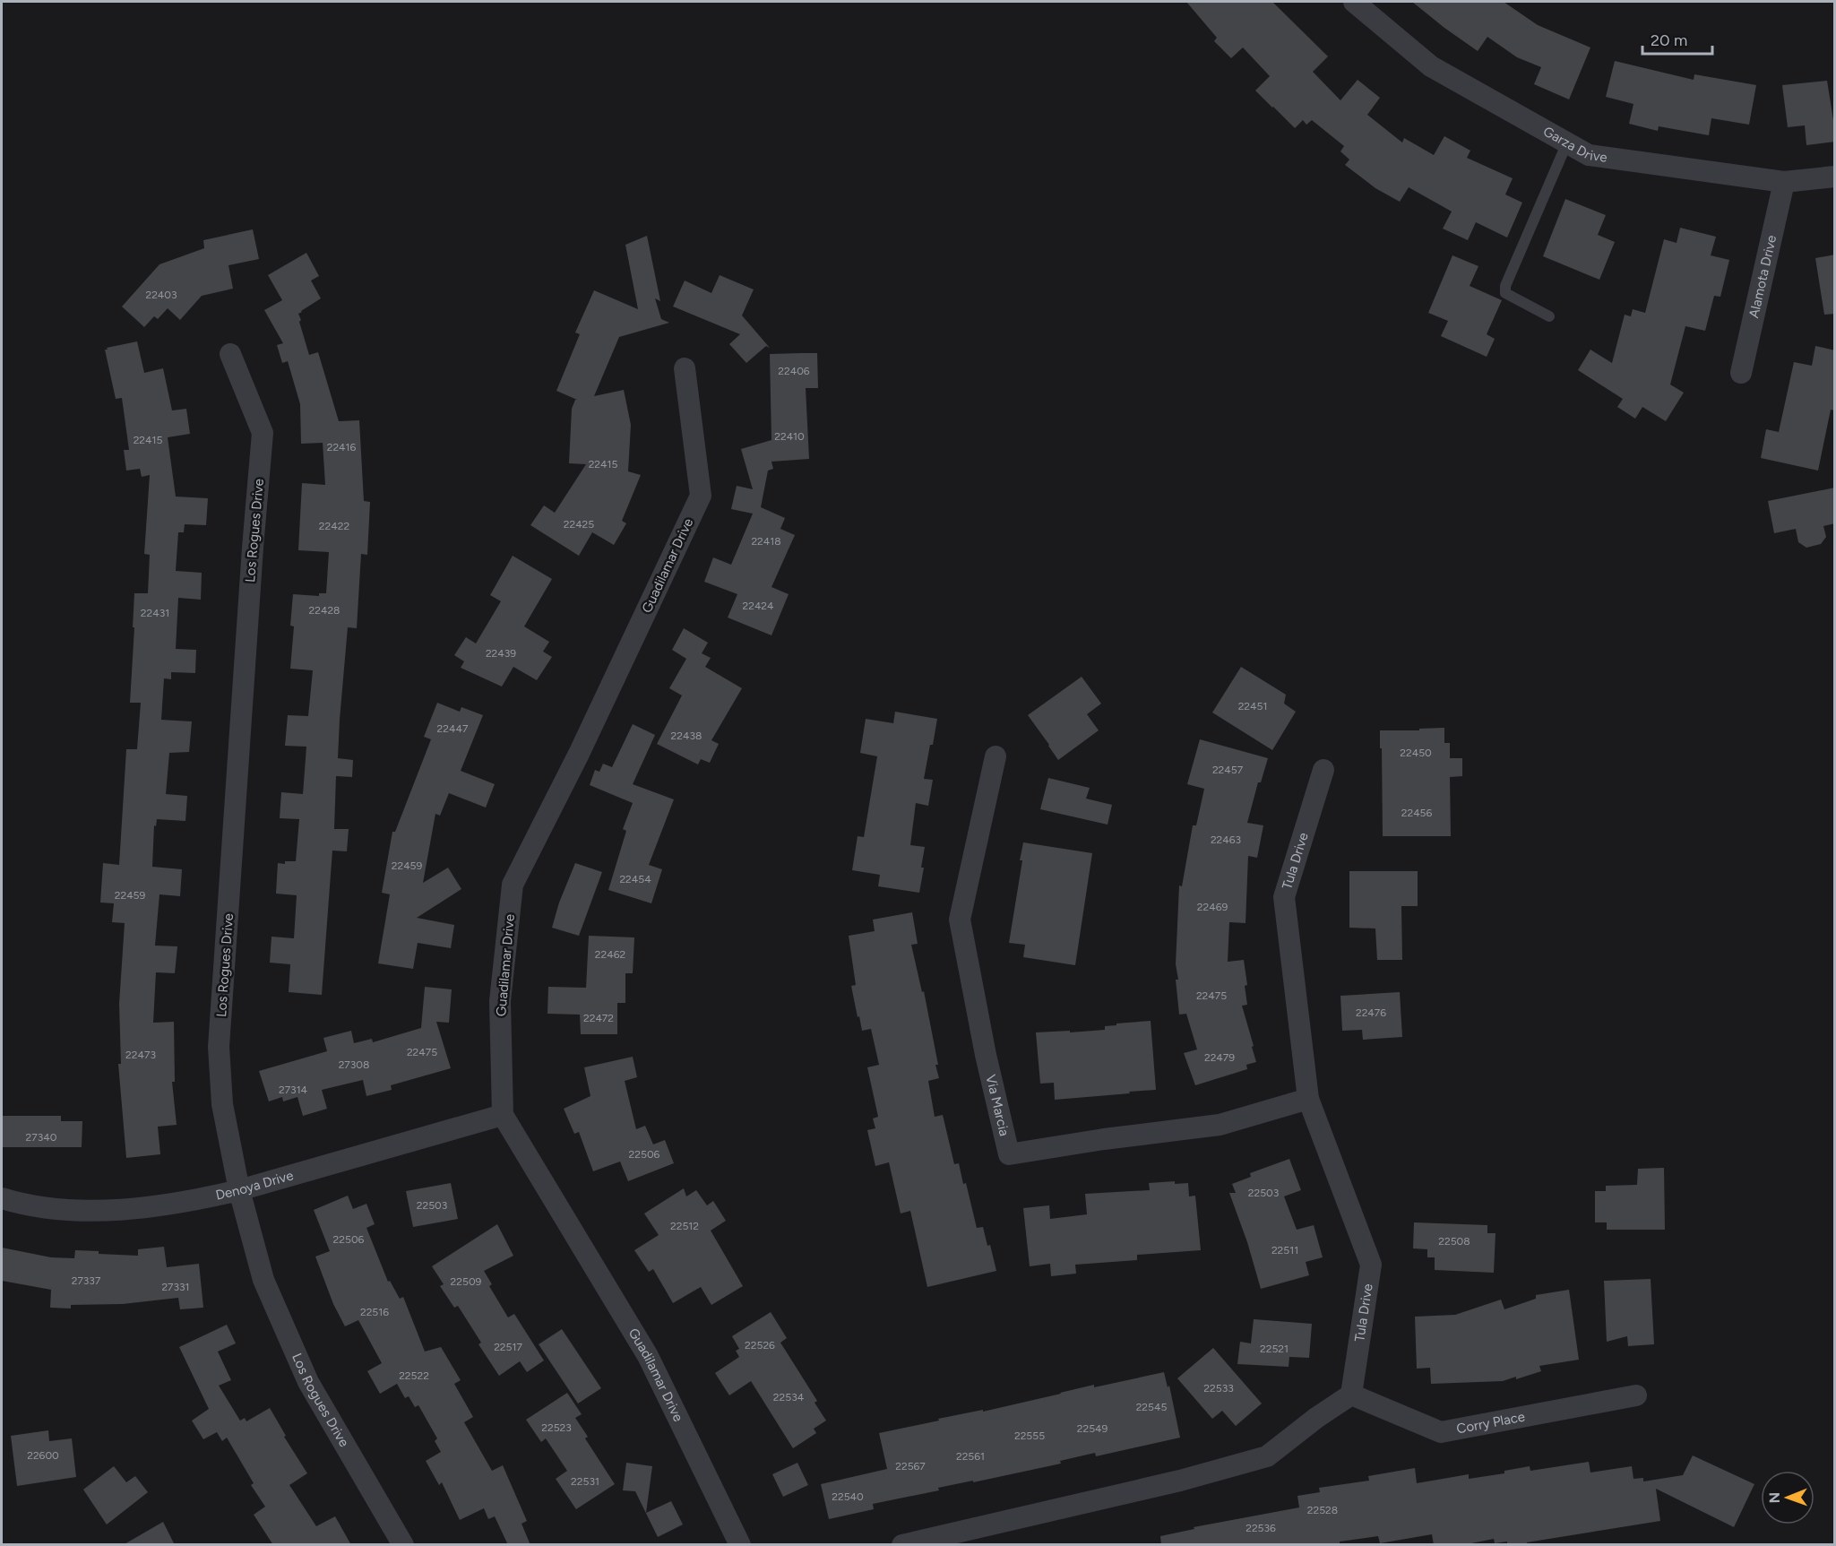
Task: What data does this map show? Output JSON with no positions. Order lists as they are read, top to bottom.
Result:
{
  "streets": {
    "street": [
      "Garza Drive",
      "Alamota Drive",
      "Los Rogues Drive",
      "Guadilamar Drive",
      "Tula Drive",
      "Via Marcia",
      "Denoya Drive",
      "Corry Place"
    ]
  },
  "crossings": [
    ["Garza Drive", "Alamota Drive"],
    ["Los Rogues Drive", "Denoya Drive"],
    ["Guadilamar Drive", "Denoya Drive"],
    ["Tula Drive", "Via Marcia"],
    ["Tula Drive", "Corry Place"]
  ],
  "house_numbers": [
    "22403",
    "22406",
    "22410",
    "22415",
    "22416",
    "22415",
    "22425",
    "22422",
    "22418",
    "22424",
    "22428",
    "22431",
    "22439",
    "22451",
    "22447",
    "22438",
    "22450",
    "22457",
    "22456",
    "22463",
    "22459",
    "22454",
    "22459",
    "22469",
    "22462",
    "22475",
    "22476",
    "22472",
    "22475",
    "22473",
    "22479",
    "27308",
    "27314",
    "27340",
    "22506",
    "22503",
    "22503",
    "22512",
    "22506",
    "22508",
    "22511",
    "27337",
    "22509",
    "27331",
    "22516",
    "22526",
    "22517",
    "22521",
    "22522",
    "22533",
    "22534",
    "22545",
    "22523",
    "22549",
    "22555",
    "22600",
    "22561",
    "22567",
    "22531",
    "22540",
    "22528",
    "22536"
  ],
  "scale_bar": "20 m",
  "north": "left"
}
